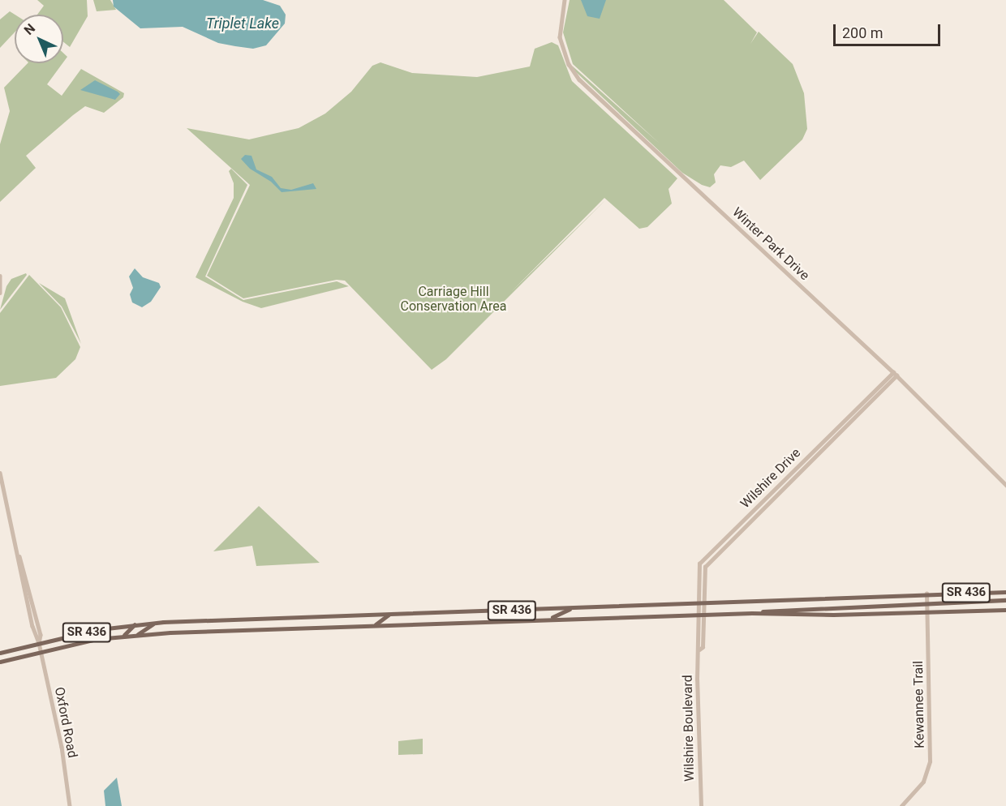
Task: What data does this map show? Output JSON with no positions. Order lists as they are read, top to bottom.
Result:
{
  "streets": {
    "main road": ["SR 436"],
    "street": [
      "Winter Park Drive",
      "Wilshire Drive",
      "Kewannee Trail",
      "Oxford Road",
      "Wilshire Boulevard"
    ]
  },
  "crossings": [
    ["Winter Park Drive", "Wilshire Drive"],
    ["SR 436", "Kewannee Trail"],
    ["SR 436", "Oxford Road"],
    ["SR 436", "Wilshire Boulevard"]
  ],
  "water": ["Triplet Lake"],
  "parks": ["Carriage Hill Conservation Area"],
  "scale_bar": "200 m",
  "north": "top left"
}
